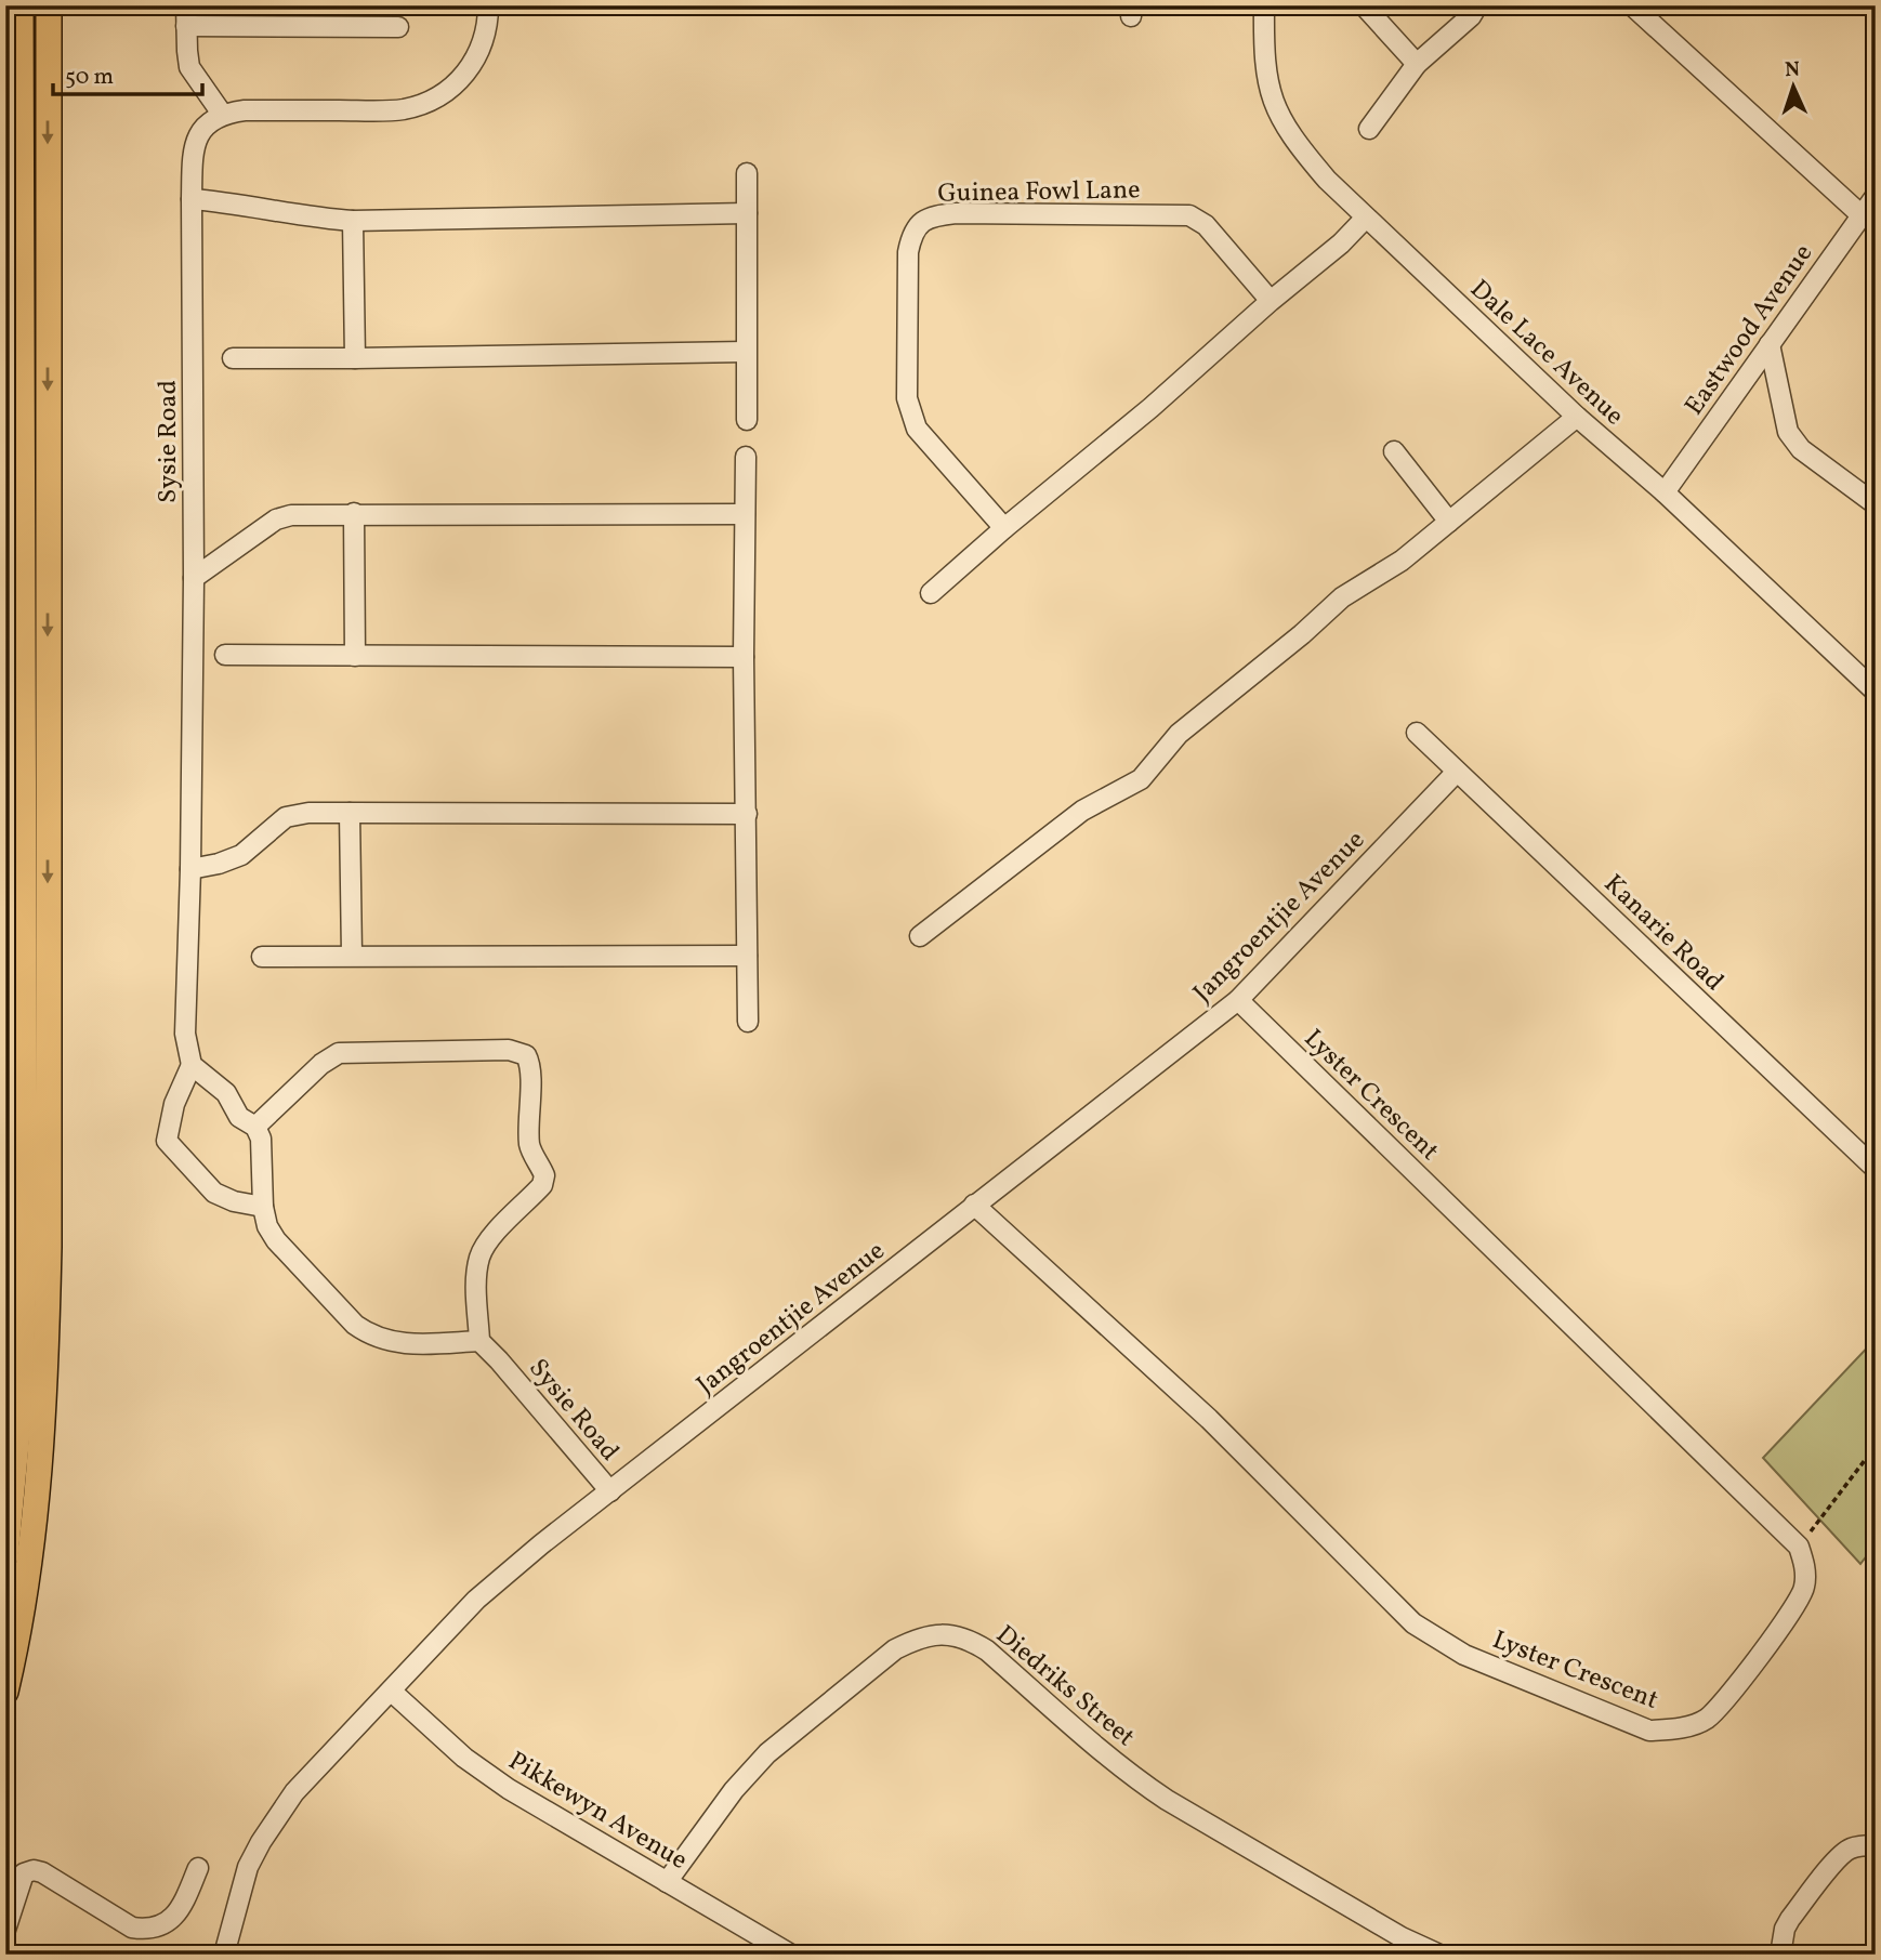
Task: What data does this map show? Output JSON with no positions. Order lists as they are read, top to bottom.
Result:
{
  "streets": {
    "street": [
      "Guinea Fowl Lane",
      "Eastwood Avenue",
      "Dale Lace Avenue",
      "Sysie Road",
      "Jangroentjie Avenue",
      "Kanarie Road",
      "Lyster Crescent",
      "Diedriks Street",
      "Pikkewyn Avenue"
    ]
  },
  "crossings": [
    ["Eastwood Avenue", "Dale Lace Avenue"],
    ["Sysie Road", "Jangroentjie Avenue"],
    ["Jangroentjie Avenue", "Kanarie Road"],
    ["Jangroentjie Avenue", "Lyster Crescent"],
    ["Jangroentjie Avenue", "Pikkewyn Avenue"],
    ["Diedriks Street", "Pikkewyn Avenue"]
  ],
  "scale_bar": "50 m",
  "north": "top"
}
